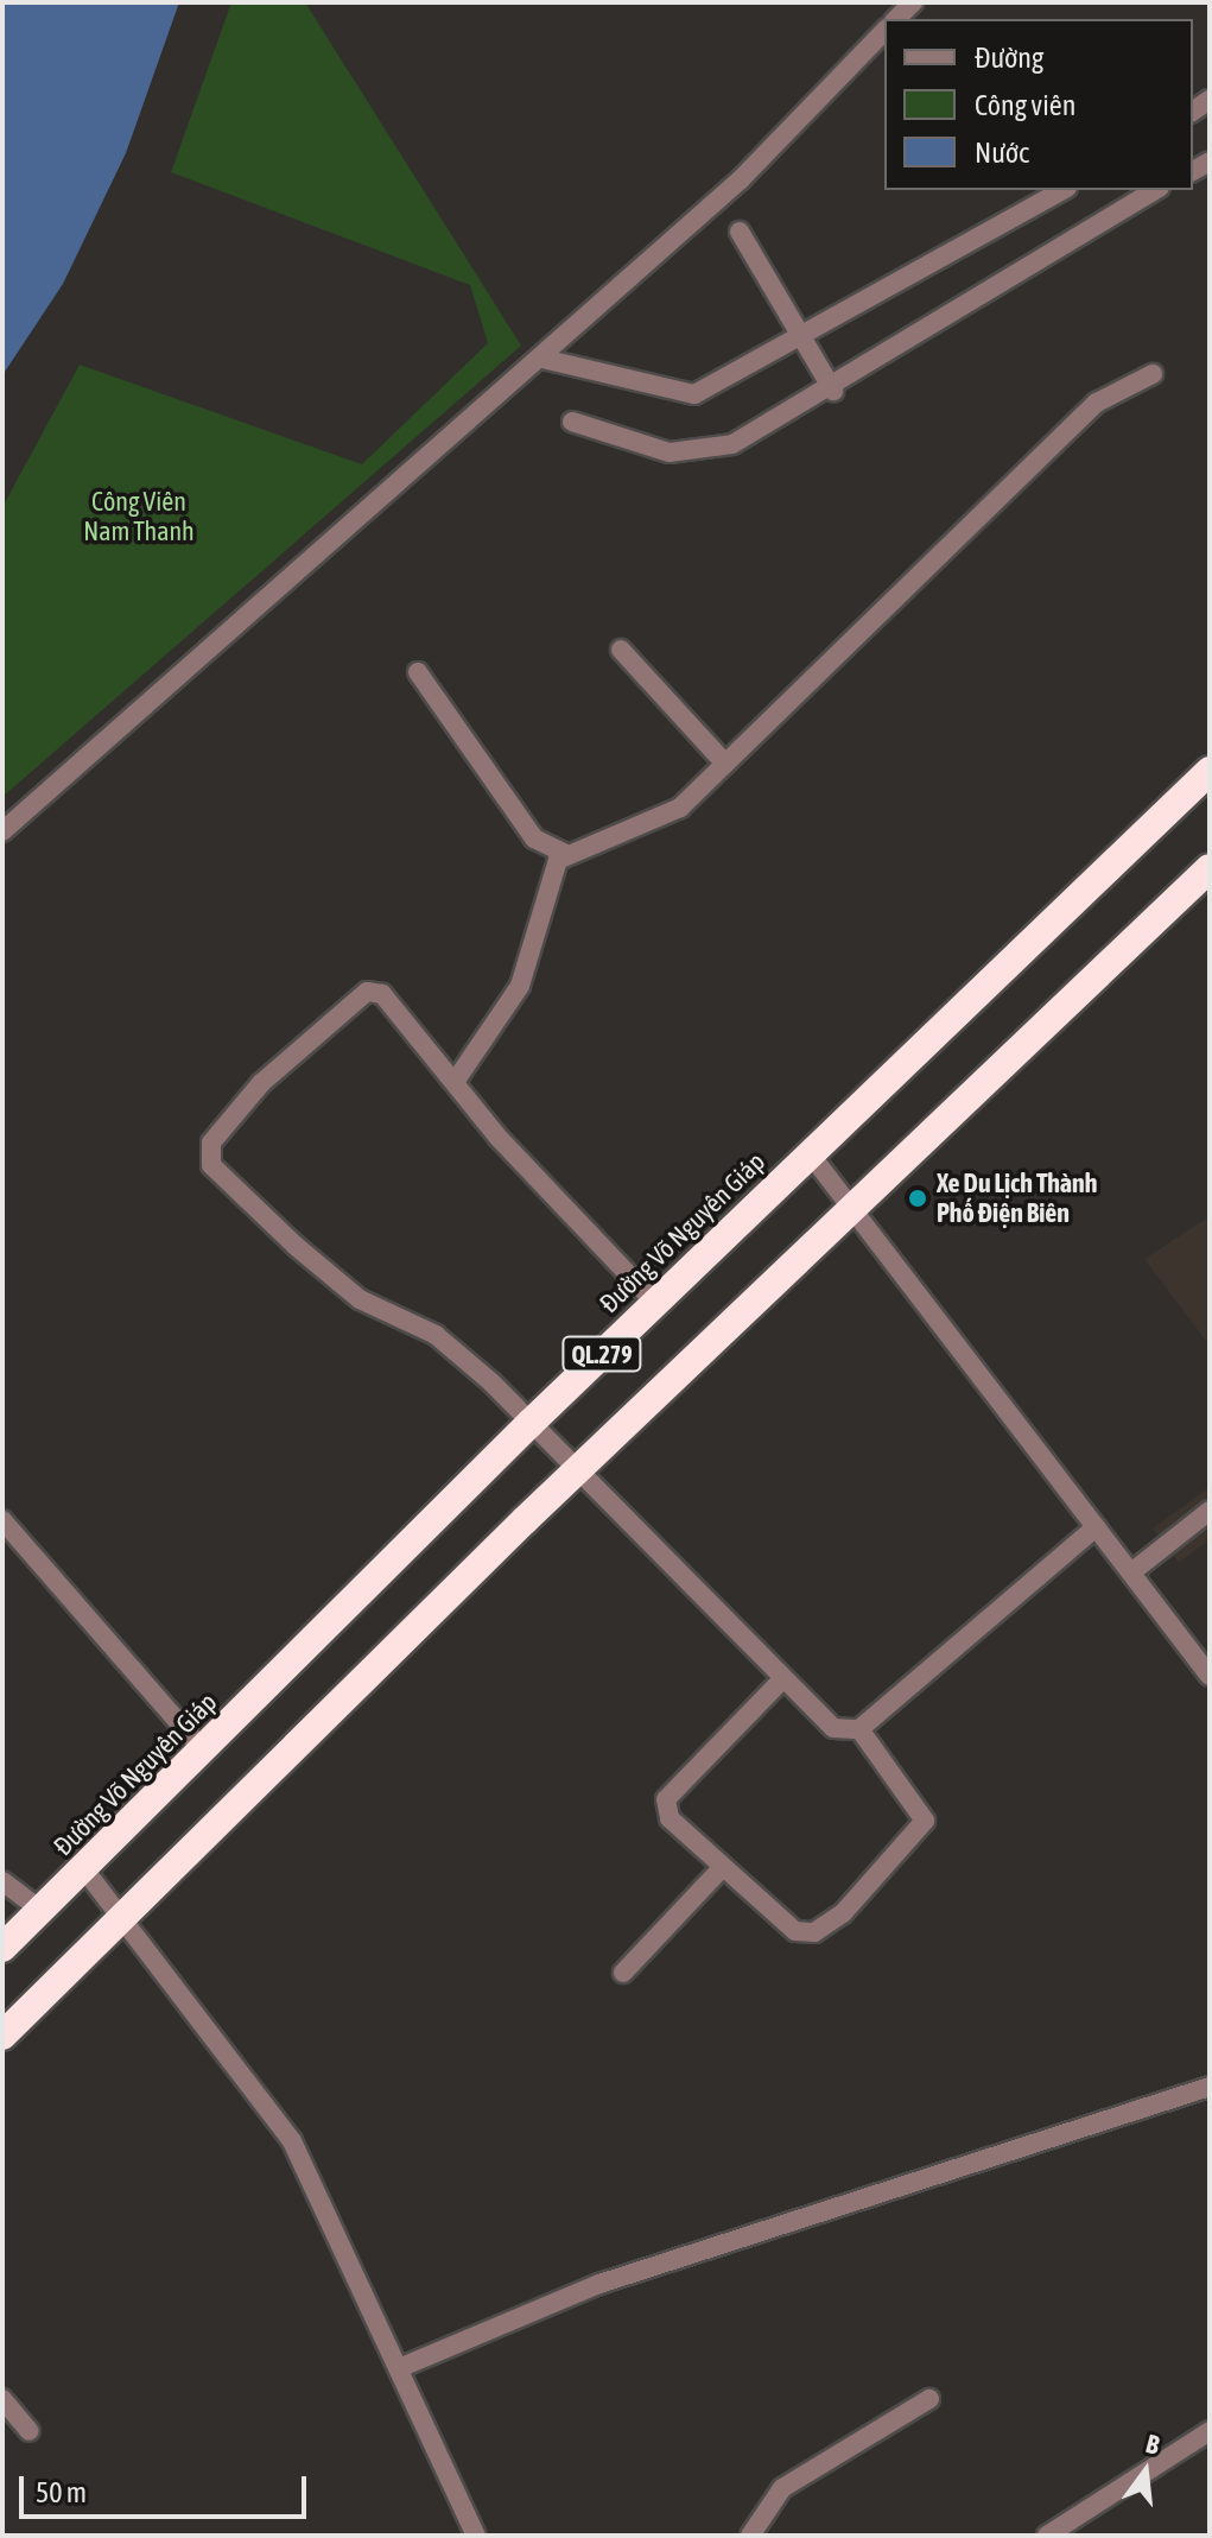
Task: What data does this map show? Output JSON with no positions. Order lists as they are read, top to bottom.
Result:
{
  "streets": {
    "highway": ["Đường Võ Nguyên Giáp", "QL.279"]
  },
  "parks": ["Công Viên Nam Thanh"],
  "places": ["Xe Du Lịch Thành Phố Điện Biên"],
  "legend": ["Đường", "Công viên", "Nước"],
  "scale_bar": "50 m",
  "north": "top"
}
